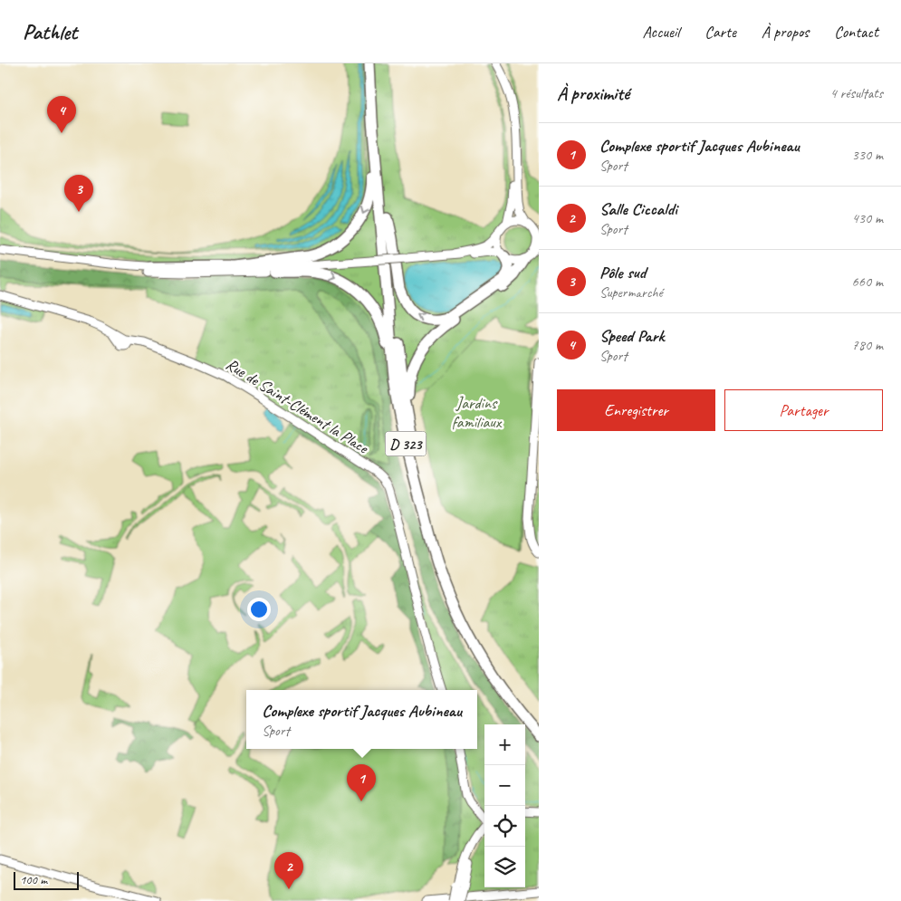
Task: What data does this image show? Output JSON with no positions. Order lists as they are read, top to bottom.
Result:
{
  "streets": {
    "highway": ["D 323"],
    "street": ["Rue de Saint-Clément la Place"]
  },
  "parks": ["Jardins familiaux"],
  "scale_bar": "100 m",
  "page": {
    "header": "Pathlet",
    "nav": [
      "Accueil",
      "Carte",
      "À propos",
      "Contact"
    ],
    "heading": ["À proximité", "4 résultats"],
    "pins": [
      "4",
      "3",
      "1",
      "2"
    ],
    "list": [
      {
        "mark": "1",
        "name": "Complexe sportif Jacques Aubineau",
        "note": "Sport",
        "value": "330 m"
      },
      {
        "mark": "2",
        "name": "Salle Ciccaldi",
        "note": "Sport",
        "value": "430 m"
      },
      {
        "mark": "3",
        "name": "Pôle sud",
        "note": "Supermarché",
        "value": "660 m"
      },
      {
        "mark": "4",
        "name": "Speed Park",
        "note": "Sport",
        "value": "780 m"
      }
    ],
    "buttons": ["Enregistrer", "Partager"],
    "popup": ["Complexe sportif Jacques Aubineau", "Sport"],
    "map_buttons": ["+", "−"],
    "scale": "100 m"
  }
}
